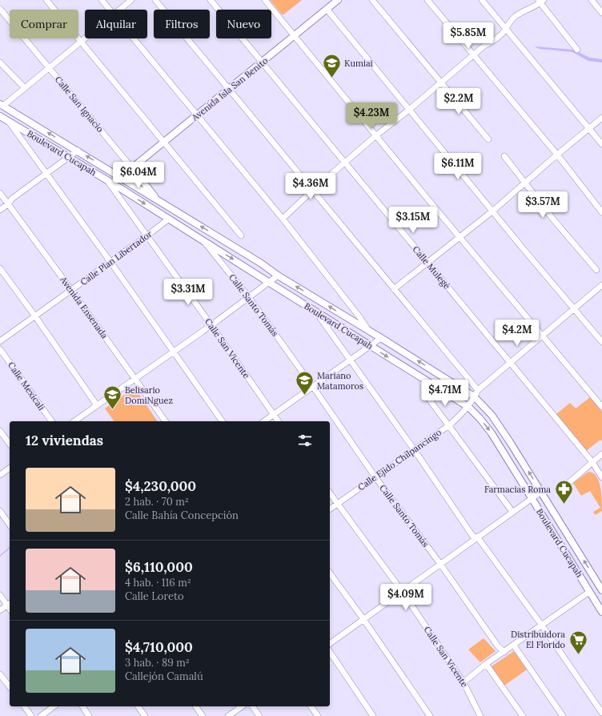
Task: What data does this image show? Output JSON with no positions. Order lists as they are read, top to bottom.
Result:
{
  "streets": {
    "main road": ["Avenida Isla San Benito", "Calle San Ignacio", "Boulevard Cucapah"],
    "street": [
      "Calle Plan Libertador",
      "Calle Mulegé",
      "Calle Santo Tomás",
      "Avenida Ensenada",
      "Calle San Vicente",
      "Calle Mexicali",
      "Calle Ejido Chilpancingo"
    ]
  },
  "crossings": [
    ["Avenida Isla San Benito", "Calle San Ignacio"],
    ["Avenida Isla San Benito", "Boulevard Cucapah"],
    ["Avenida Isla San Benito", "Calle Mulegé"],
    ["Calle San Ignacio", "Boulevard Cucapah"],
    ["Boulevard Cucapah", "Calle Plan Libertador"],
    ["Boulevard Cucapah", "Calle Santo Tomás"],
    ["Boulevard Cucapah", "Calle San Vicente"],
    ["Boulevard Cucapah", "Calle Ejido Chilpancingo"],
    ["Calle Plan Libertador", "Avenida Ensenada"],
    ["Calle Plan Libertador", "Calle San Vicente"],
    ["Calle Santo Tomás", "Calle Ejido Chilpancingo"],
    ["Calle San Vicente", "Calle Ejido Chilpancingo"]
  ],
  "places": {
    "school or university": ["Kumiai", "Mariano Matamoros", "Belisario DomiNguez"],
    "pharmacy": ["Farmacias Roma"],
    "supermarket": ["Distribuidora El Florido"]
  },
  "page": {
    "chip": [
      "Comprar",
      "Alquilar",
      "Filtros",
      "Nuevo"
    ],
    "price": [
      "$5.85M",
      "$2.2M",
      "$4.23M",
      "$6.11M",
      "$6.04M",
      "$4.36M",
      "$3.57M",
      "$3.15M",
      "$3.31M",
      "$4.2M",
      "$4.71M",
      "$4.09M"
    ],
    "heading": "12 viviendas",
    "list": [
      {
        "name": "$4,230,000",
        "note": "2 hab. · 70 m² · Calle Bahía Concepción"
      },
      {
        "name": "$6,110,000",
        "note": "4 hab. · 116 m² · Calle Loreto"
      },
      {
        "name": "$4,710,000",
        "note": "3 hab. · 89 m² · Callejón Camalú"
      }
    ]
  }
}
